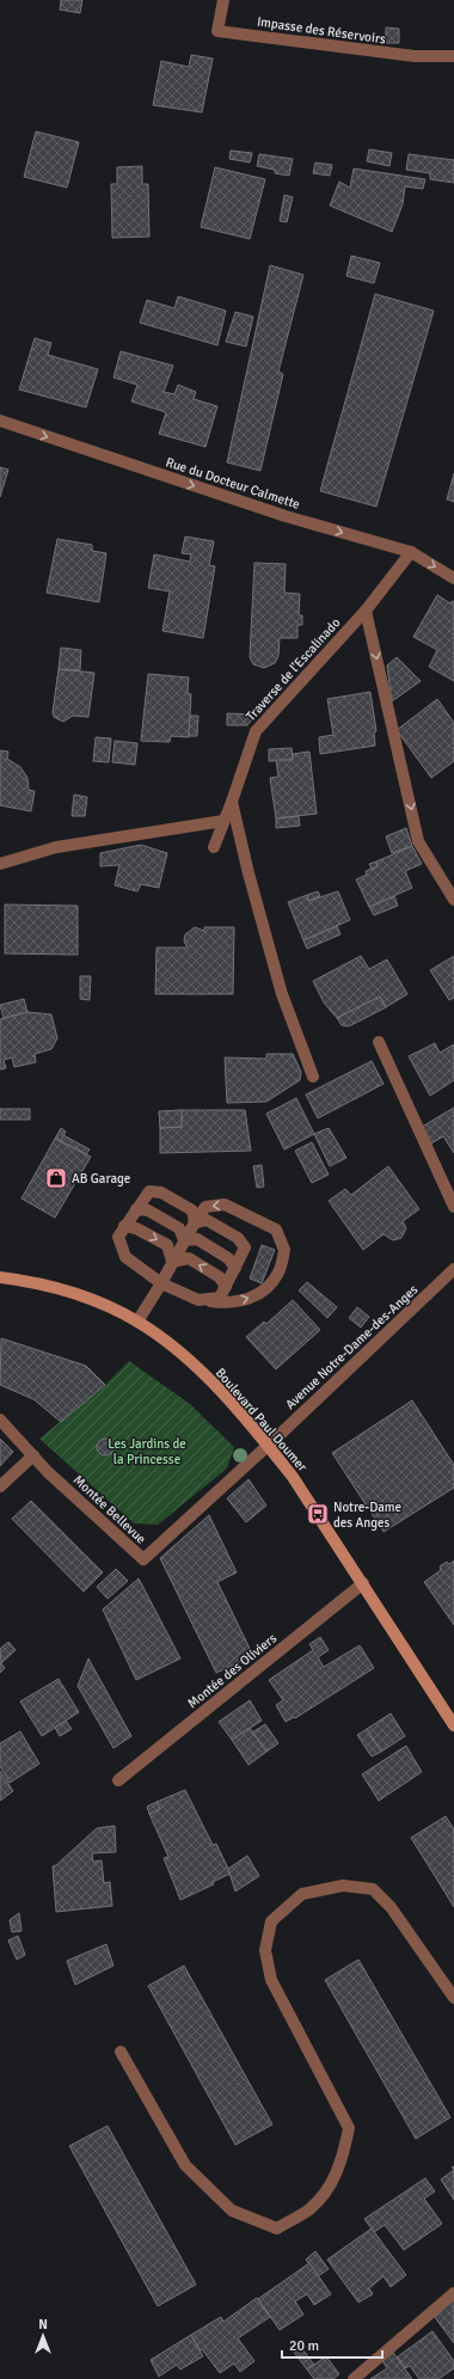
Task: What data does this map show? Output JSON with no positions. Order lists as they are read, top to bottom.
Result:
{
  "streets": {
    "street": [
      "Impasse des Réservoirs",
      "Rue du Docteur Calmette",
      "Traverse de l'Escalinado",
      "Avenue Notre-Dame-des-Anges",
      "Boulevard Paul Doumer",
      "Montée Bellevue",
      "Montée des Oliviers"
    ]
  },
  "crossings": [
    ["Rue du Docteur Calmette", "Traverse de l'Escalinado"],
    ["Avenue Notre-Dame-des-Anges", "Boulevard Paul Doumer"],
    ["Avenue Notre-Dame-des-Anges", "Montée Bellevue"],
    ["Boulevard Paul Doumer", "Montée Bellevue"],
    ["Boulevard Paul Doumer", "Montée des Oliviers"]
  ],
  "one_way": ["Rue du Docteur Calmette"],
  "parks": ["Les Jardins de la Princesse"],
  "places": {
    "shop": ["AB Garage"],
    "bus stop": ["Notre-Dame des Anges"]
  },
  "scale_bar": "20 m",
  "north": "top"
}
